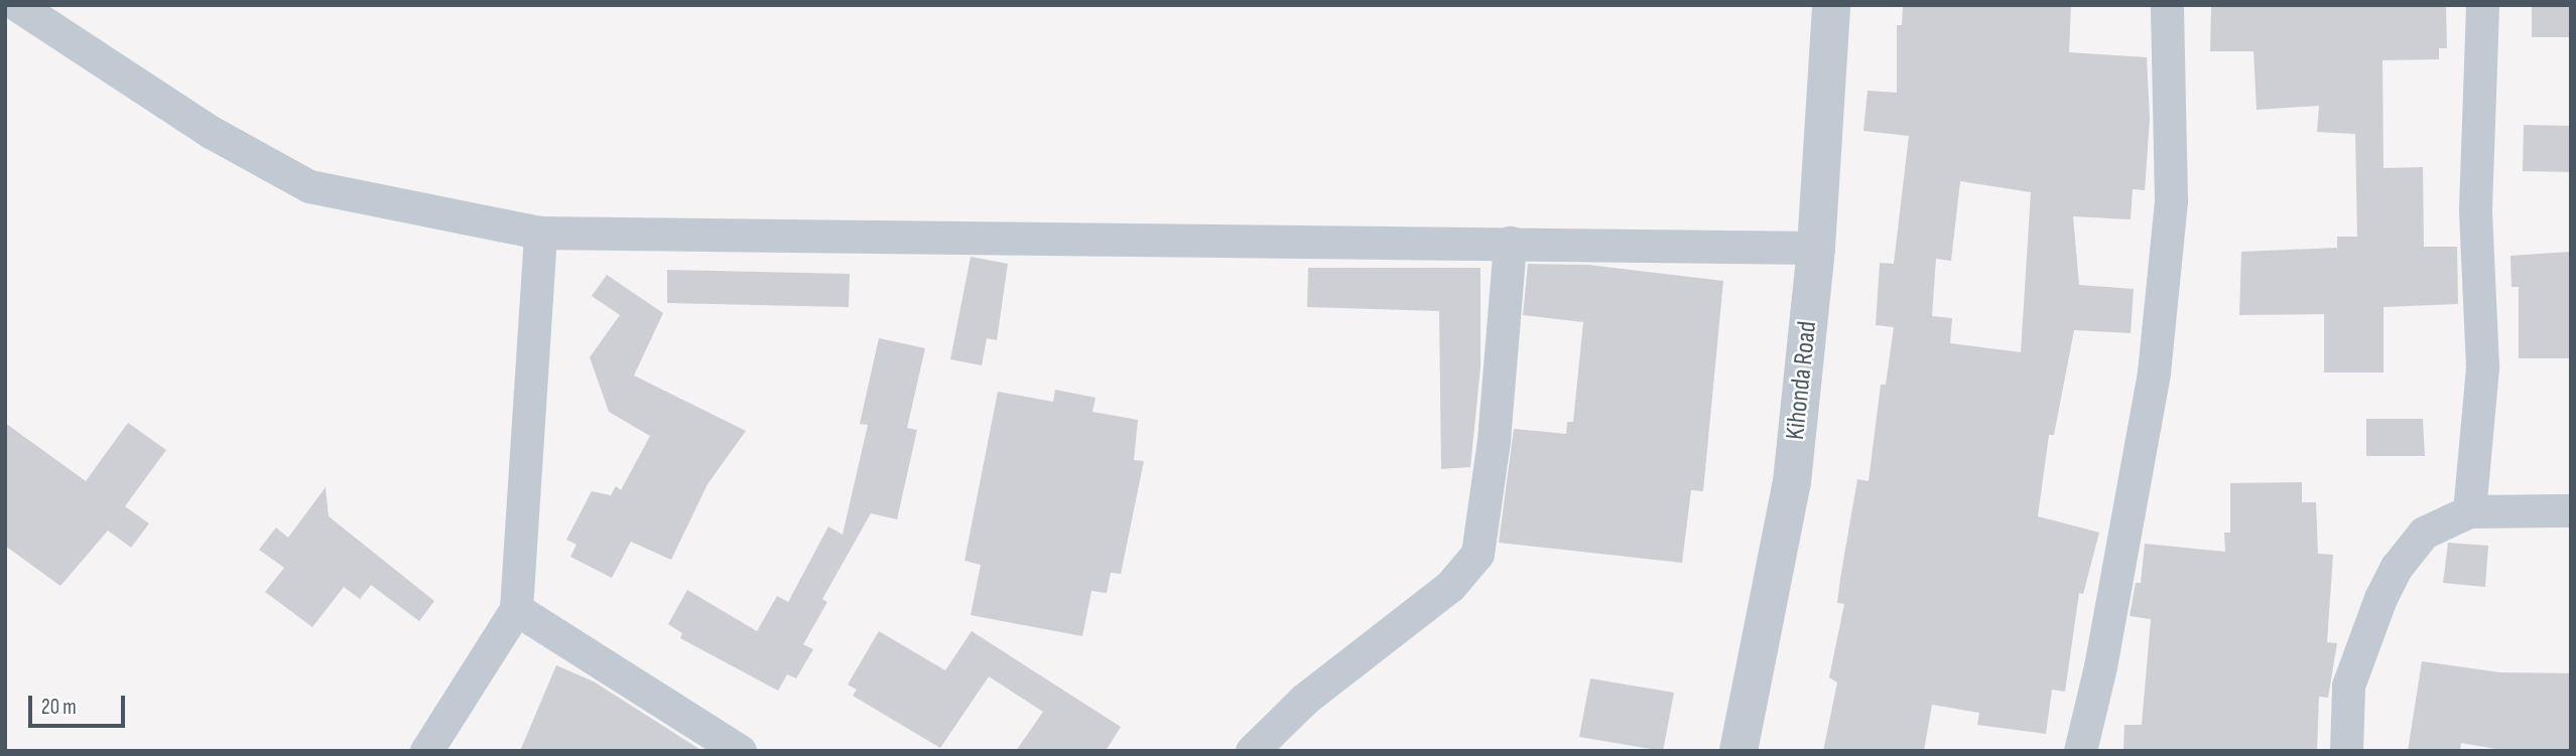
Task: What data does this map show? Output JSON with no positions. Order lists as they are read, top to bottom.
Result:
{
  "streets": {
    "street": ["Kihonda Road"]
  },
  "scale_bar": "20 m"
}
